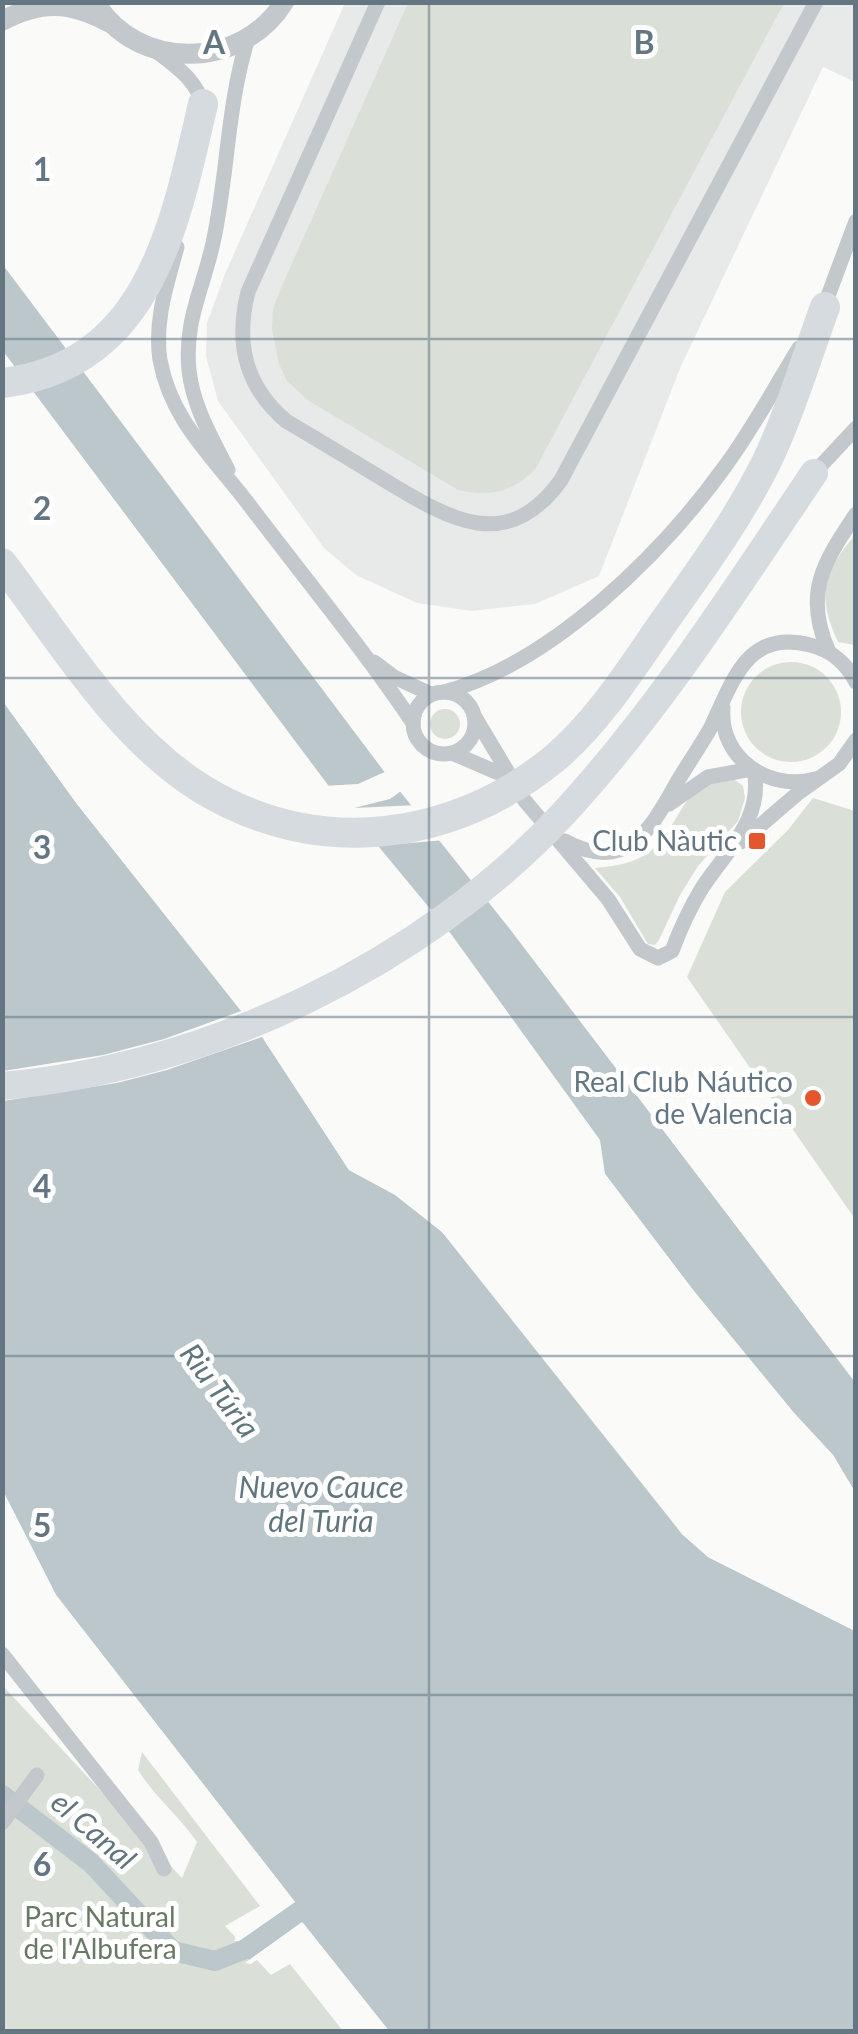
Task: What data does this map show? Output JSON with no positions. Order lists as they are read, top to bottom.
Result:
{
  "water": ["Riu Túria", "Nuevo Cauce del Turia", "el Canal"],
  "parks": ["Parc Natural de l'Albufera"],
  "places": {
    "transit": ["Club Nàutic"],
    "other": ["Real Club Náutico de Valencia"]
  },
  "grid": {
    "columns": ["A", "B"],
    "rows": [
      "1",
      "2",
      "3",
      "4",
      "5",
      "6"
    ]
  }
}
